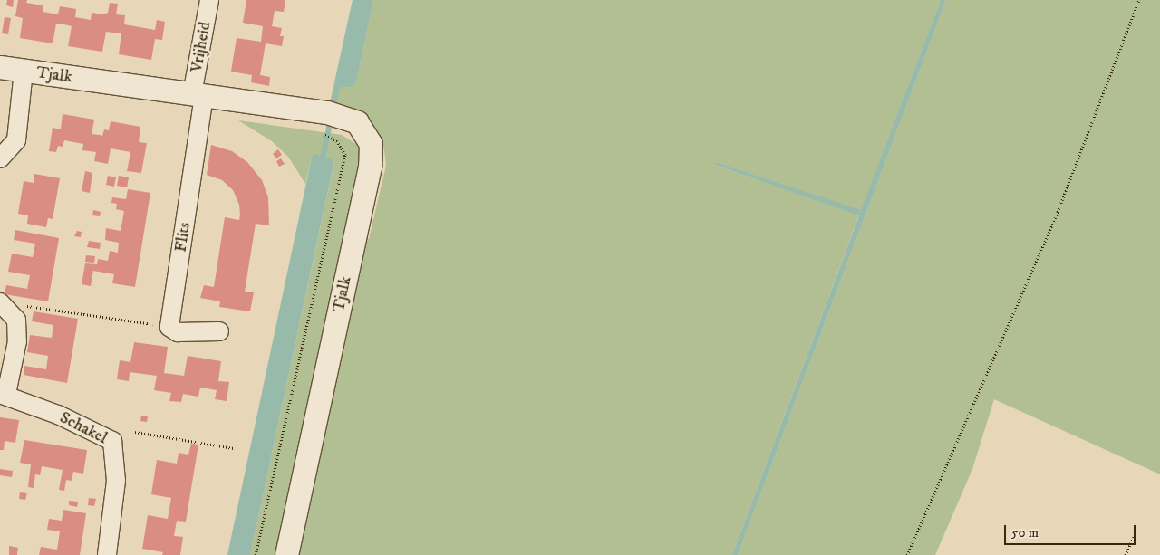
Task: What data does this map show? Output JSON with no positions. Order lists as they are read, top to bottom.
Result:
{
  "streets": {
    "street": [
      "Vrijheid",
      "Tjalk",
      "Flits",
      "Schakel"
    ]
  },
  "crossings": [
    ["Vrijheid", "Tjalk"],
    ["Vrijheid", "Flits"],
    ["Tjalk", "Flits"]
  ],
  "scale_bar": "50 m"
}
